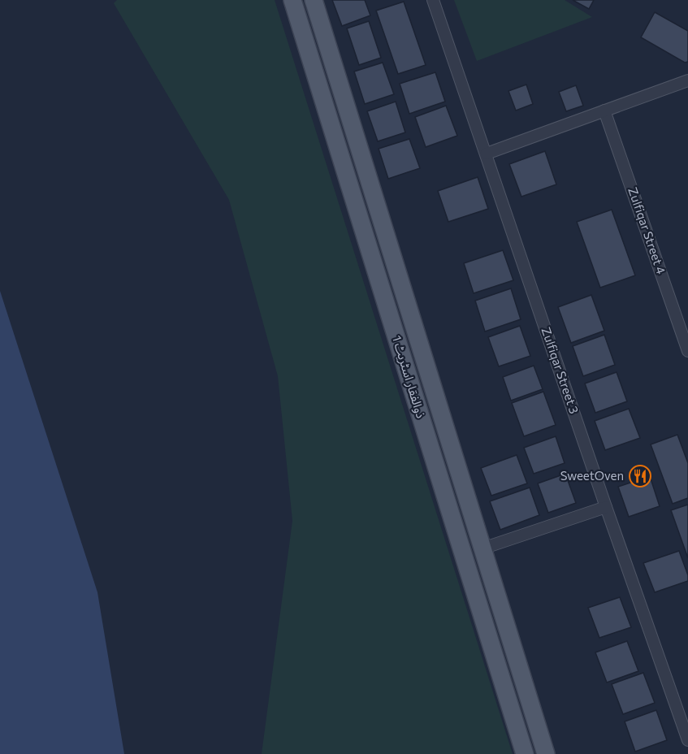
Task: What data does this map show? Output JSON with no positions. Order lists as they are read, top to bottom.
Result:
{
  "streets": {
    "main road": ["ذوالفقار اسٹریٹ 1"],
    "street": ["Zulfiqar Street 4", "Zulfiqar Street 3"]
  },
  "places": {
    "restaurant": ["SweetOven"]
  }
}
